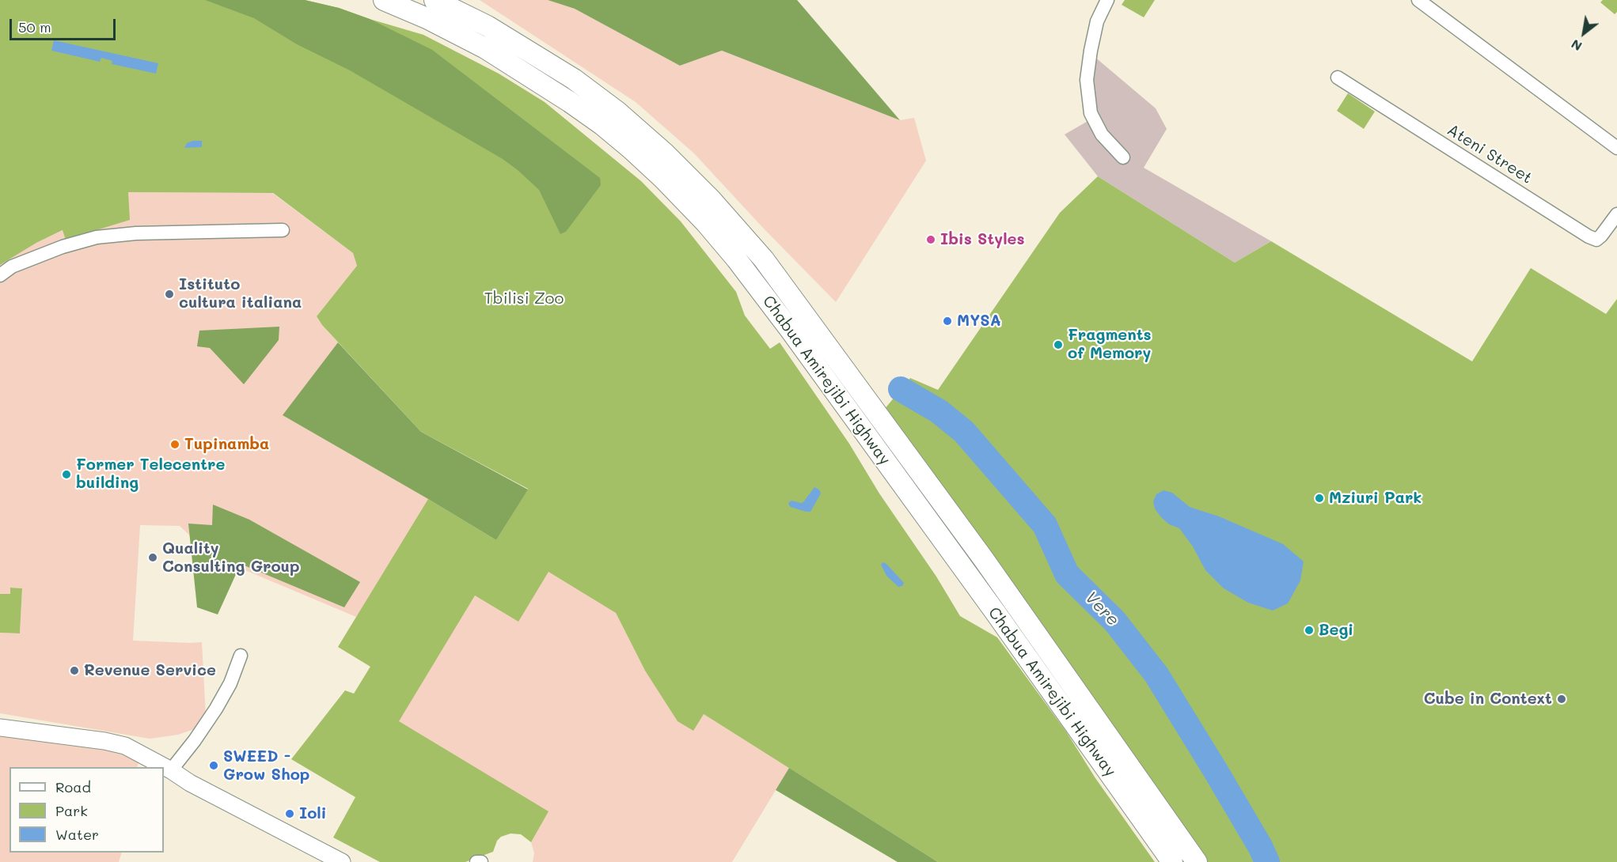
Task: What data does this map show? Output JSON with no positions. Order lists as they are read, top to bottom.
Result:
{
  "streets": {
    "main road": ["Chabua Amirejibi Highway"],
    "street": ["Ateni Street"]
  },
  "water": ["Vere"],
  "parks": ["Tbilisi Zoo"],
  "places": [
    "Ibis Styles",
    "Istituto cultura italiana",
    "MYSA",
    "Fragments of Memory",
    "Tupinamba",
    "Former Telecentre building",
    "Mziuri Park",
    "Quality Consulting Group",
    "Begi",
    "Revenue Service",
    "Cube in Context",
    "SWEED - Grow Shop",
    "Ioli"
  ],
  "legend": ["Road", "Park", "Water"],
  "scale_bar": "50 m",
  "north": "bottom left"
}
